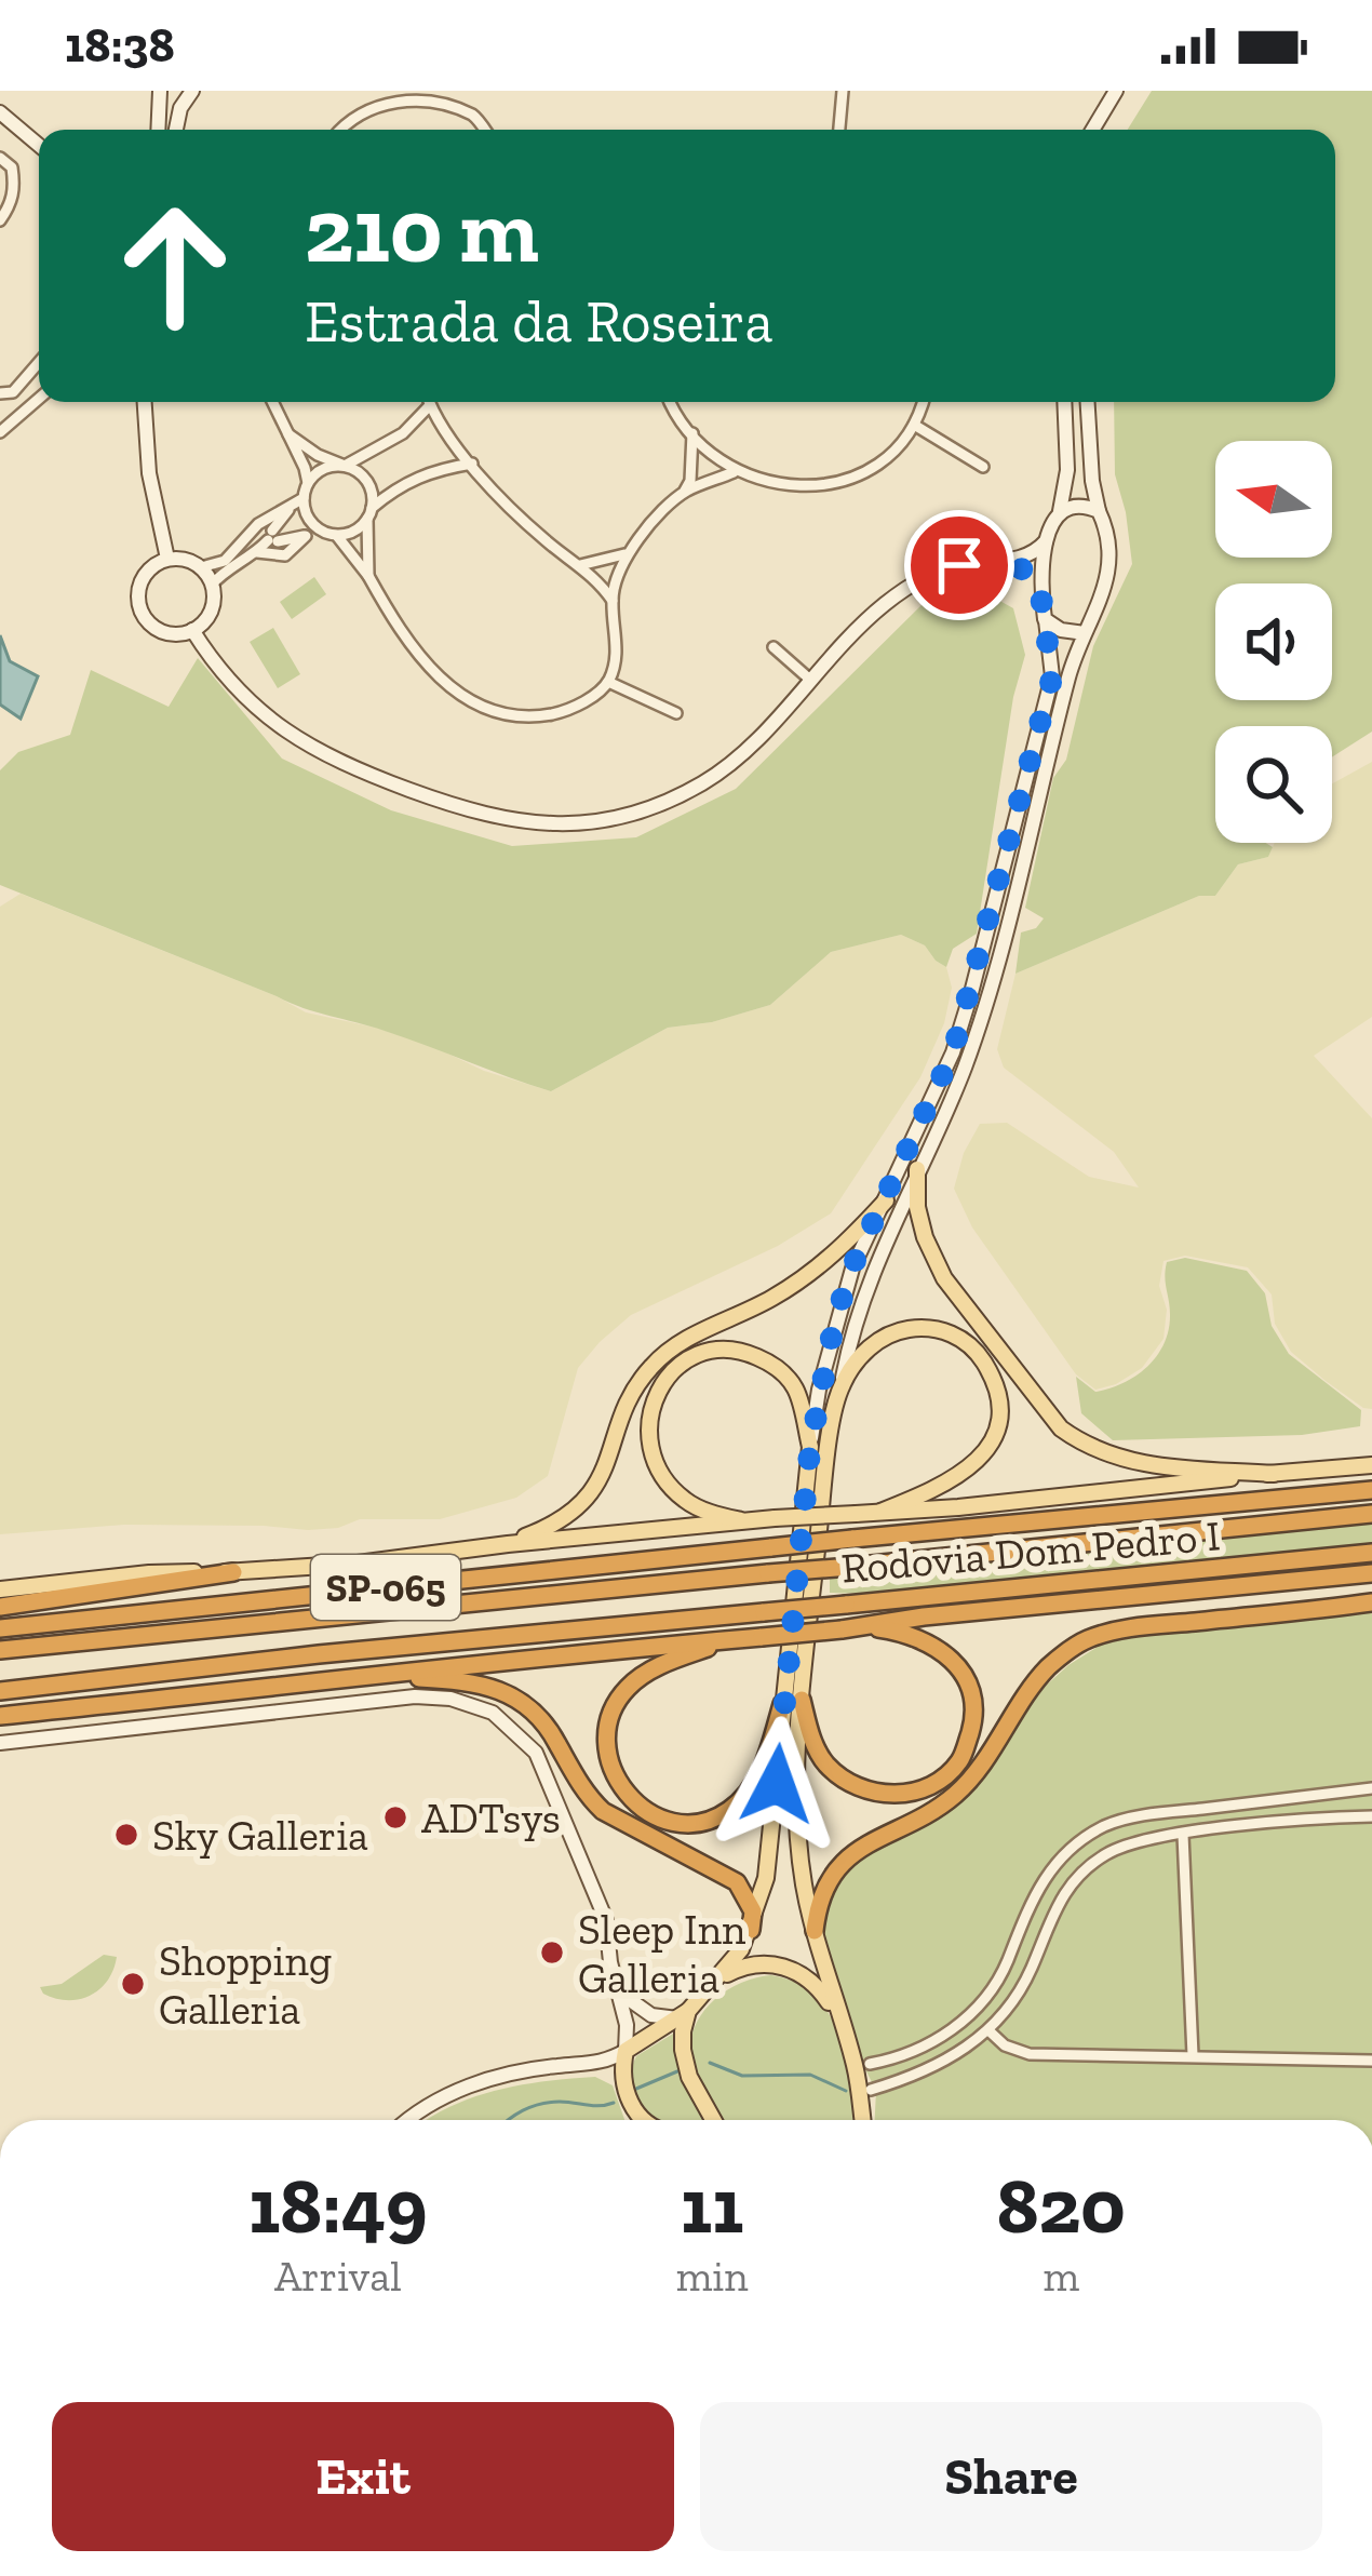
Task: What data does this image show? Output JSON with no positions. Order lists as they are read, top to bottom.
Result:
{
  "streets": {
    "highway": ["Rodovia Dom Pedro I", "SP-065"]
  },
  "places": [
    "ADTsys",
    "Sky Galleria",
    "Sleep Inn Galleria",
    "Shopping Galleria"
  ],
  "north": "left",
  "page": {
    "status": "18:38",
    "turn": ["210 m", "Estrada da Roseira"],
    "eta": [
      "18:49",
      "Arrival",
      "11",
      "min",
      "820",
      "m"
    ],
    "buttons": ["Exit", "Share"]
  }
}
